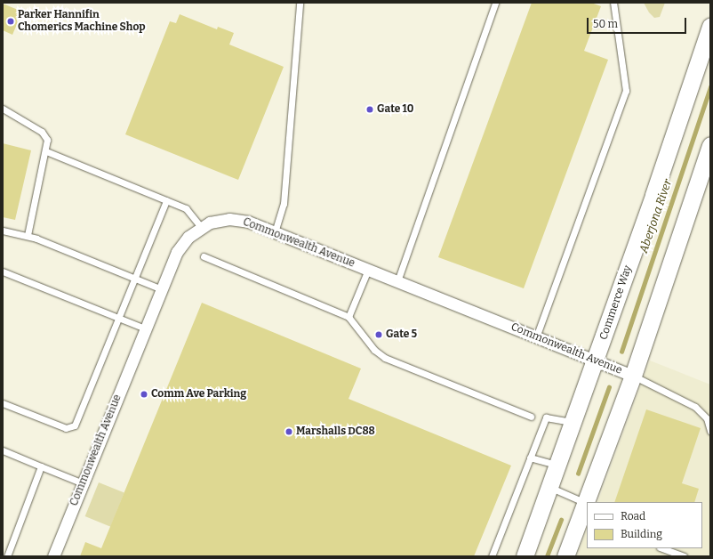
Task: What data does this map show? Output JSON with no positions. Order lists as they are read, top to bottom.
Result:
{
  "streets": {
    "street": ["Commonwealth Avenue", "Commerce Way"]
  },
  "crossings": [
    ["Commonwealth Avenue", "Commerce Way"]
  ],
  "water": ["Aberjona River"],
  "places": [
    "Parker Hannifin Chomerics Machine Shop",
    "Gate 10",
    "Gate 5",
    "Comm Ave Parking",
    "Marshalls DC88"
  ],
  "legend": ["Road", "Building"],
  "scale_bar": "50 m"
}
